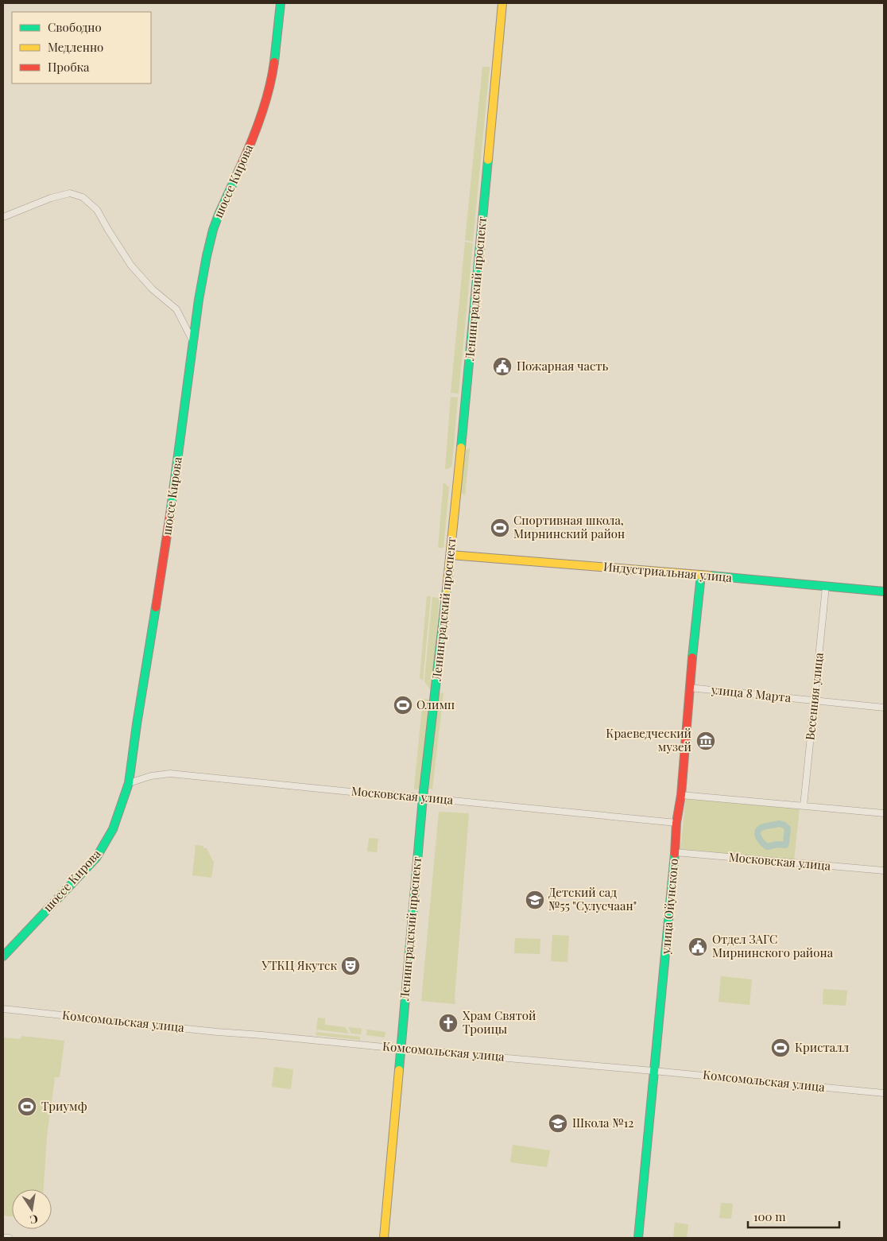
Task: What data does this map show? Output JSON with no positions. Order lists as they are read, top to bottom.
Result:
{
  "streets": {
    "main road": [
      "шоссе Кирова",
      "Ленинградский проспект",
      "Индустриальная улица",
      "улица Ойунского"
    ],
    "street": [
      "улица 8 Марта",
      "Весенняя улица",
      "Московская улица",
      "Комсомольская улица"
    ]
  },
  "crossings": [
    ["шоссе Кирова", "Московская улица"],
    ["Ленинградский проспект", "Индустриальная улица"],
    ["Ленинградский проспект", "Московская улица"],
    ["Ленинградский проспект", "Комсомольская улица"],
    ["Индустриальная улица", "Весенняя улица"],
    ["Индустриальная улица", "улица Ойунского"],
    ["улица 8 Марта", "Весенняя улица"],
    ["улица 8 Марта", "улица Ойунского"],
    ["Московская улица", "улица Ойунского"],
    ["улица Ойунского", "Комсомольская улица"]
  ],
  "places": {
    "public building": ["Пожарная часть", "Отдел ЗАГС Мирнинского района"],
    "sports": [
      "Спортивная школа, Мирнинский район",
      "Олимп",
      "Кристалл",
      "Триумф"
    ],
    "museum": ["Краеведческий музей"],
    "school or university": ["Детский сад №55 \"Сулусчаан\"", "Школа №12"],
    "theatre": ["УТКЦ Якутск"],
    "church": ["Храм Святой Троицы"]
  },
  "legend": ["Свободно", "Медленно", "Пробка"],
  "scale_bar": "100 m",
  "north": "bottom"
}
